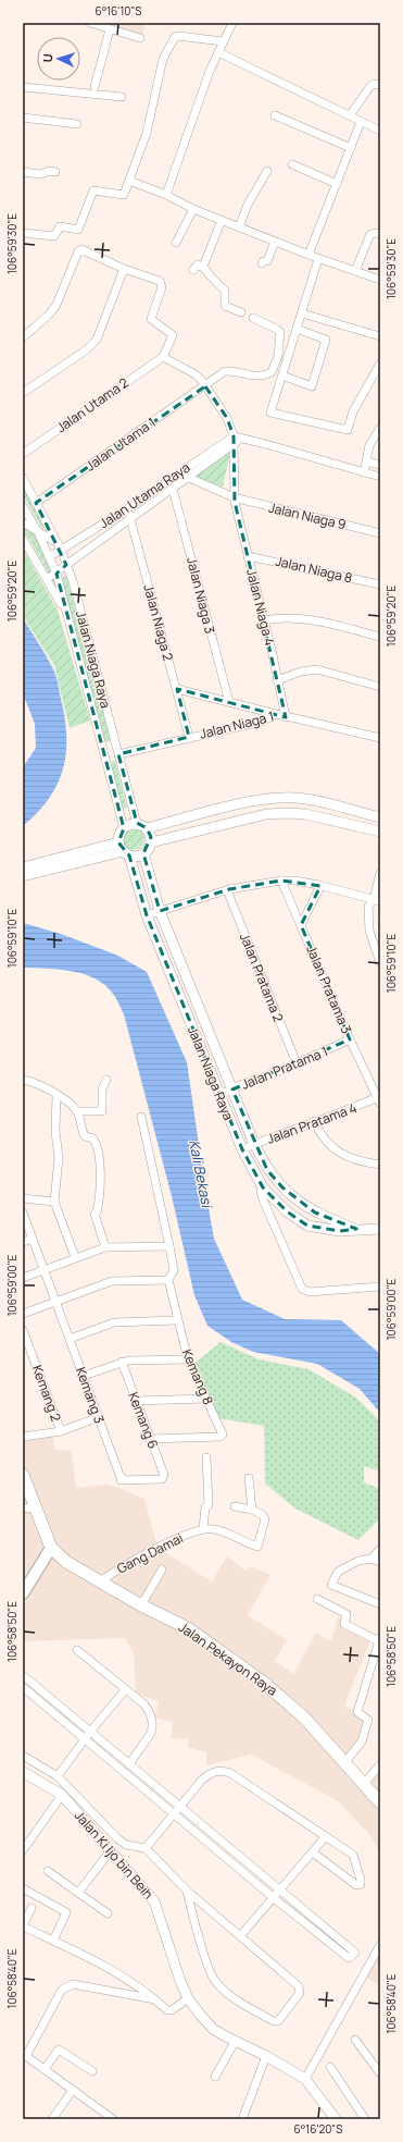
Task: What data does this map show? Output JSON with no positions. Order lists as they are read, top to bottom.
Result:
{
  "streets": {
    "main road": ["Jalan Pekayon Raya"],
    "street": [
      "Jalan Utama 2",
      "Jalan Utama 1",
      "Jalan Utama Raya",
      "Jalan Niaga 9",
      "Jalan Niaga 8",
      "Jalan Niaga 3",
      "Jalan Niaga 4",
      "Jalan Niaga 2",
      "Jalan Niaga Raya",
      "Jalan Niaga 1",
      "Jalan Pratama 2",
      "Jalan Pratama 3",
      "Jalan Pratama 1",
      "Jalan Pratama 4",
      "Kemang 8",
      "Kemang 2",
      "Kemang 3",
      "Kemang 6",
      "Gang Damai",
      "Jalan Ki Ijo bin Beih"
    ]
  },
  "crossings": [
    ["Jalan Utama 1", "Jalan Niaga Raya"],
    ["Jalan Utama Raya", "Jalan Niaga 4"],
    ["Jalan Utama Raya", "Jalan Niaga 2"],
    ["Jalan Utama Raya", "Jalan Niaga Raya"],
    ["Jalan Niaga 9", "Jalan Niaga 4"],
    ["Jalan Niaga 8", "Jalan Niaga 4"],
    ["Jalan Niaga 4", "Jalan Niaga 1"],
    ["Jalan Niaga 2", "Jalan Niaga 1"],
    ["Jalan Niaga Raya", "Jalan Niaga 1"],
    ["Jalan Niaga Raya", "Jalan Pratama 1"],
    ["Jalan Niaga Raya", "Jalan Pratama 4"],
    ["Jalan Pratama 2", "Jalan Pratama 1"],
    ["Jalan Pratama 3", "Jalan Pratama 1"],
    ["Jalan Pratama 3", "Jalan Pratama 4"],
    ["Kemang 8", "Kemang 6"],
    ["Kemang 2", "Kemang 3"],
    ["Kemang 3", "Kemang 6"],
    ["Gang Damai", "Jalan Pekayon Raya"]
  ],
  "water": ["Kali Bekasi"],
  "north": "left",
  "coordinates": [
    "6°16'10\"S",
    "106°59'30\"E",
    "106°59'20\"E",
    "106°59'10\"E",
    "106°59'00\"E",
    "106°58'50\"E",
    "106°58'40\"E",
    "6°16'20\"S"
  ]
}
